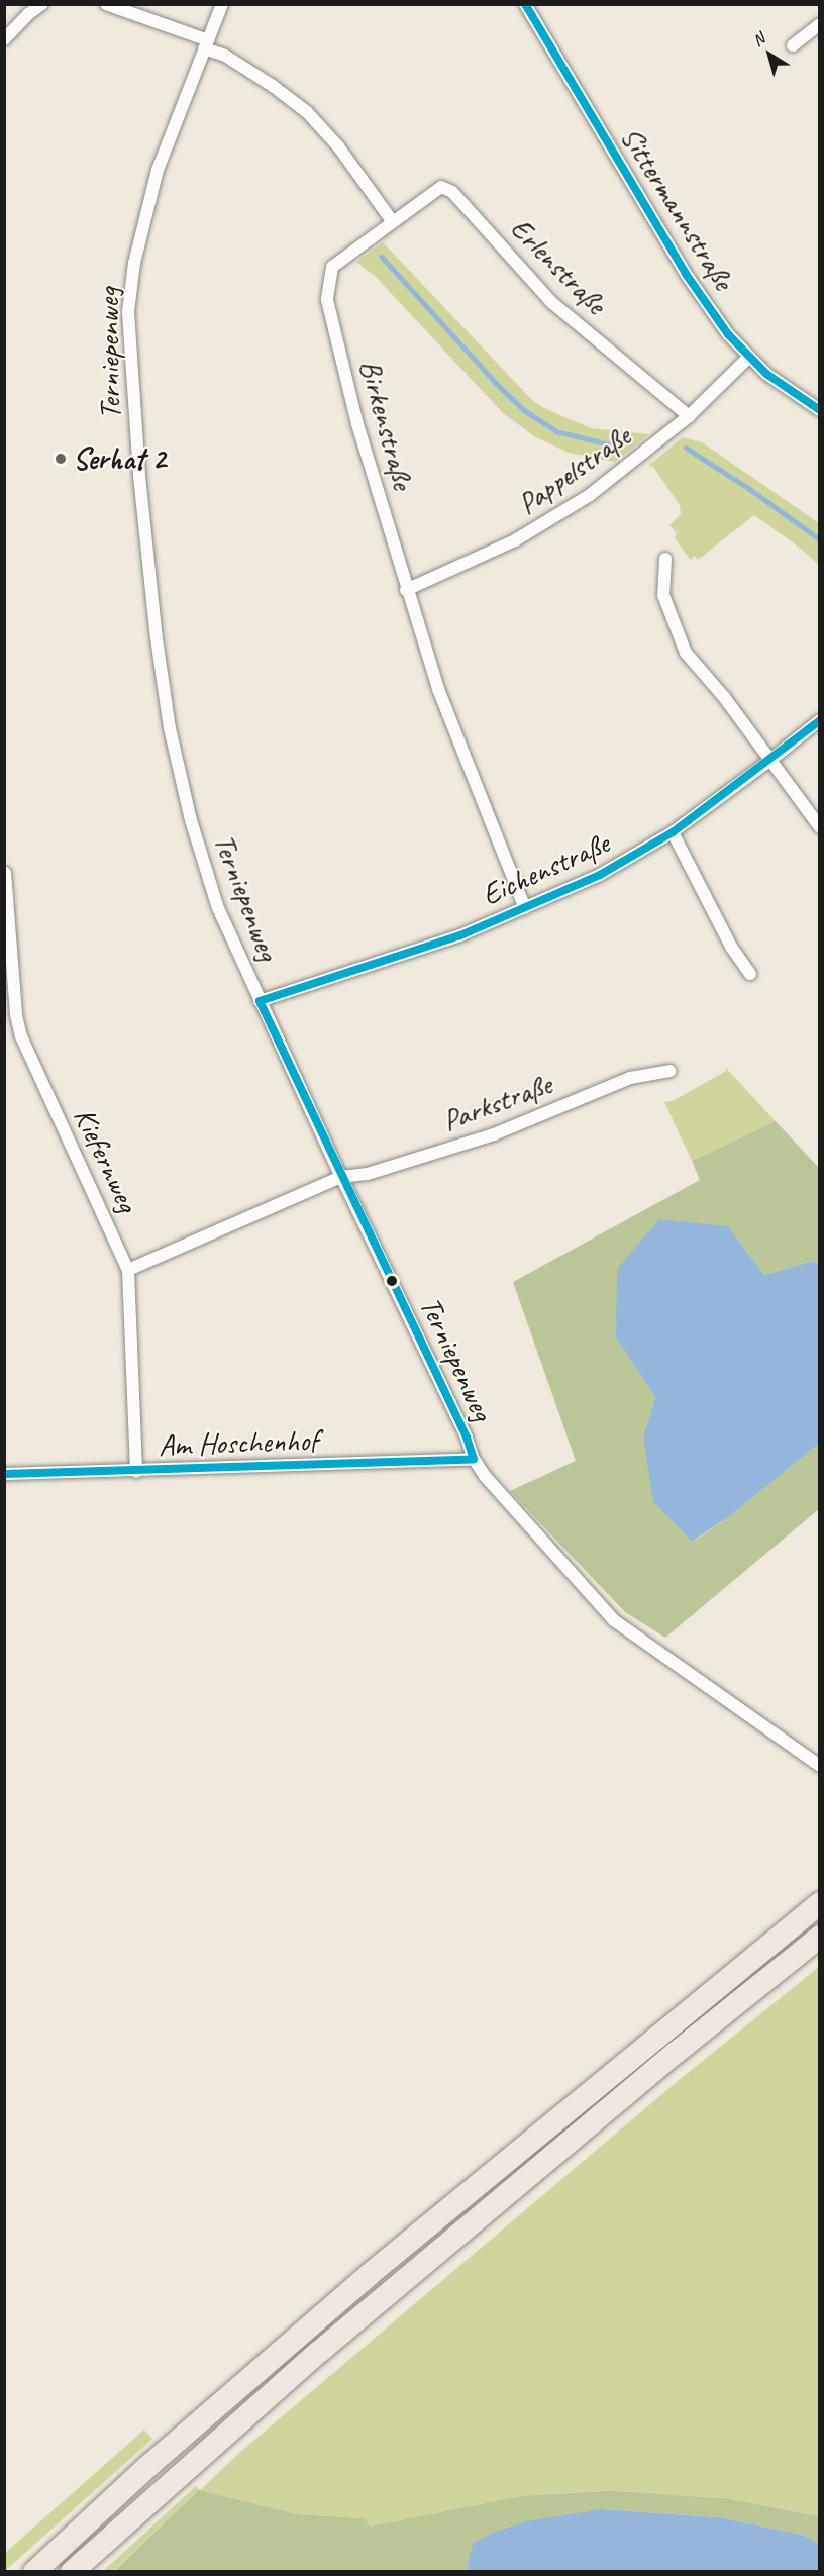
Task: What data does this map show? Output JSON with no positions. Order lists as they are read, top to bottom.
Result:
{
  "streets": {
    "street": [
      "Sittermannstraße",
      "Erlenstraße",
      "Terniepenweg",
      "Birkenstraße",
      "Pappelstraße",
      "Eichenstraße",
      "Parkstraße",
      "Kiefernweg",
      "Am Hoschenhof"
    ]
  },
  "crossings": [
    ["Sittermannstraße", "Pappelstraße"],
    ["Erlenstraße", "Birkenstraße"],
    ["Erlenstraße", "Pappelstraße"],
    ["Terniepenweg", "Eichenstraße"],
    ["Terniepenweg", "Parkstraße"],
    ["Terniepenweg", "Am Hoschenhof"],
    ["Birkenstraße", "Pappelstraße"],
    ["Birkenstraße", "Eichenstraße"],
    ["Parkstraße", "Kiefernweg"],
    ["Kiefernweg", "Am Hoschenhof"]
  ],
  "places": ["Serhat 2"],
  "north": "top left"
}
